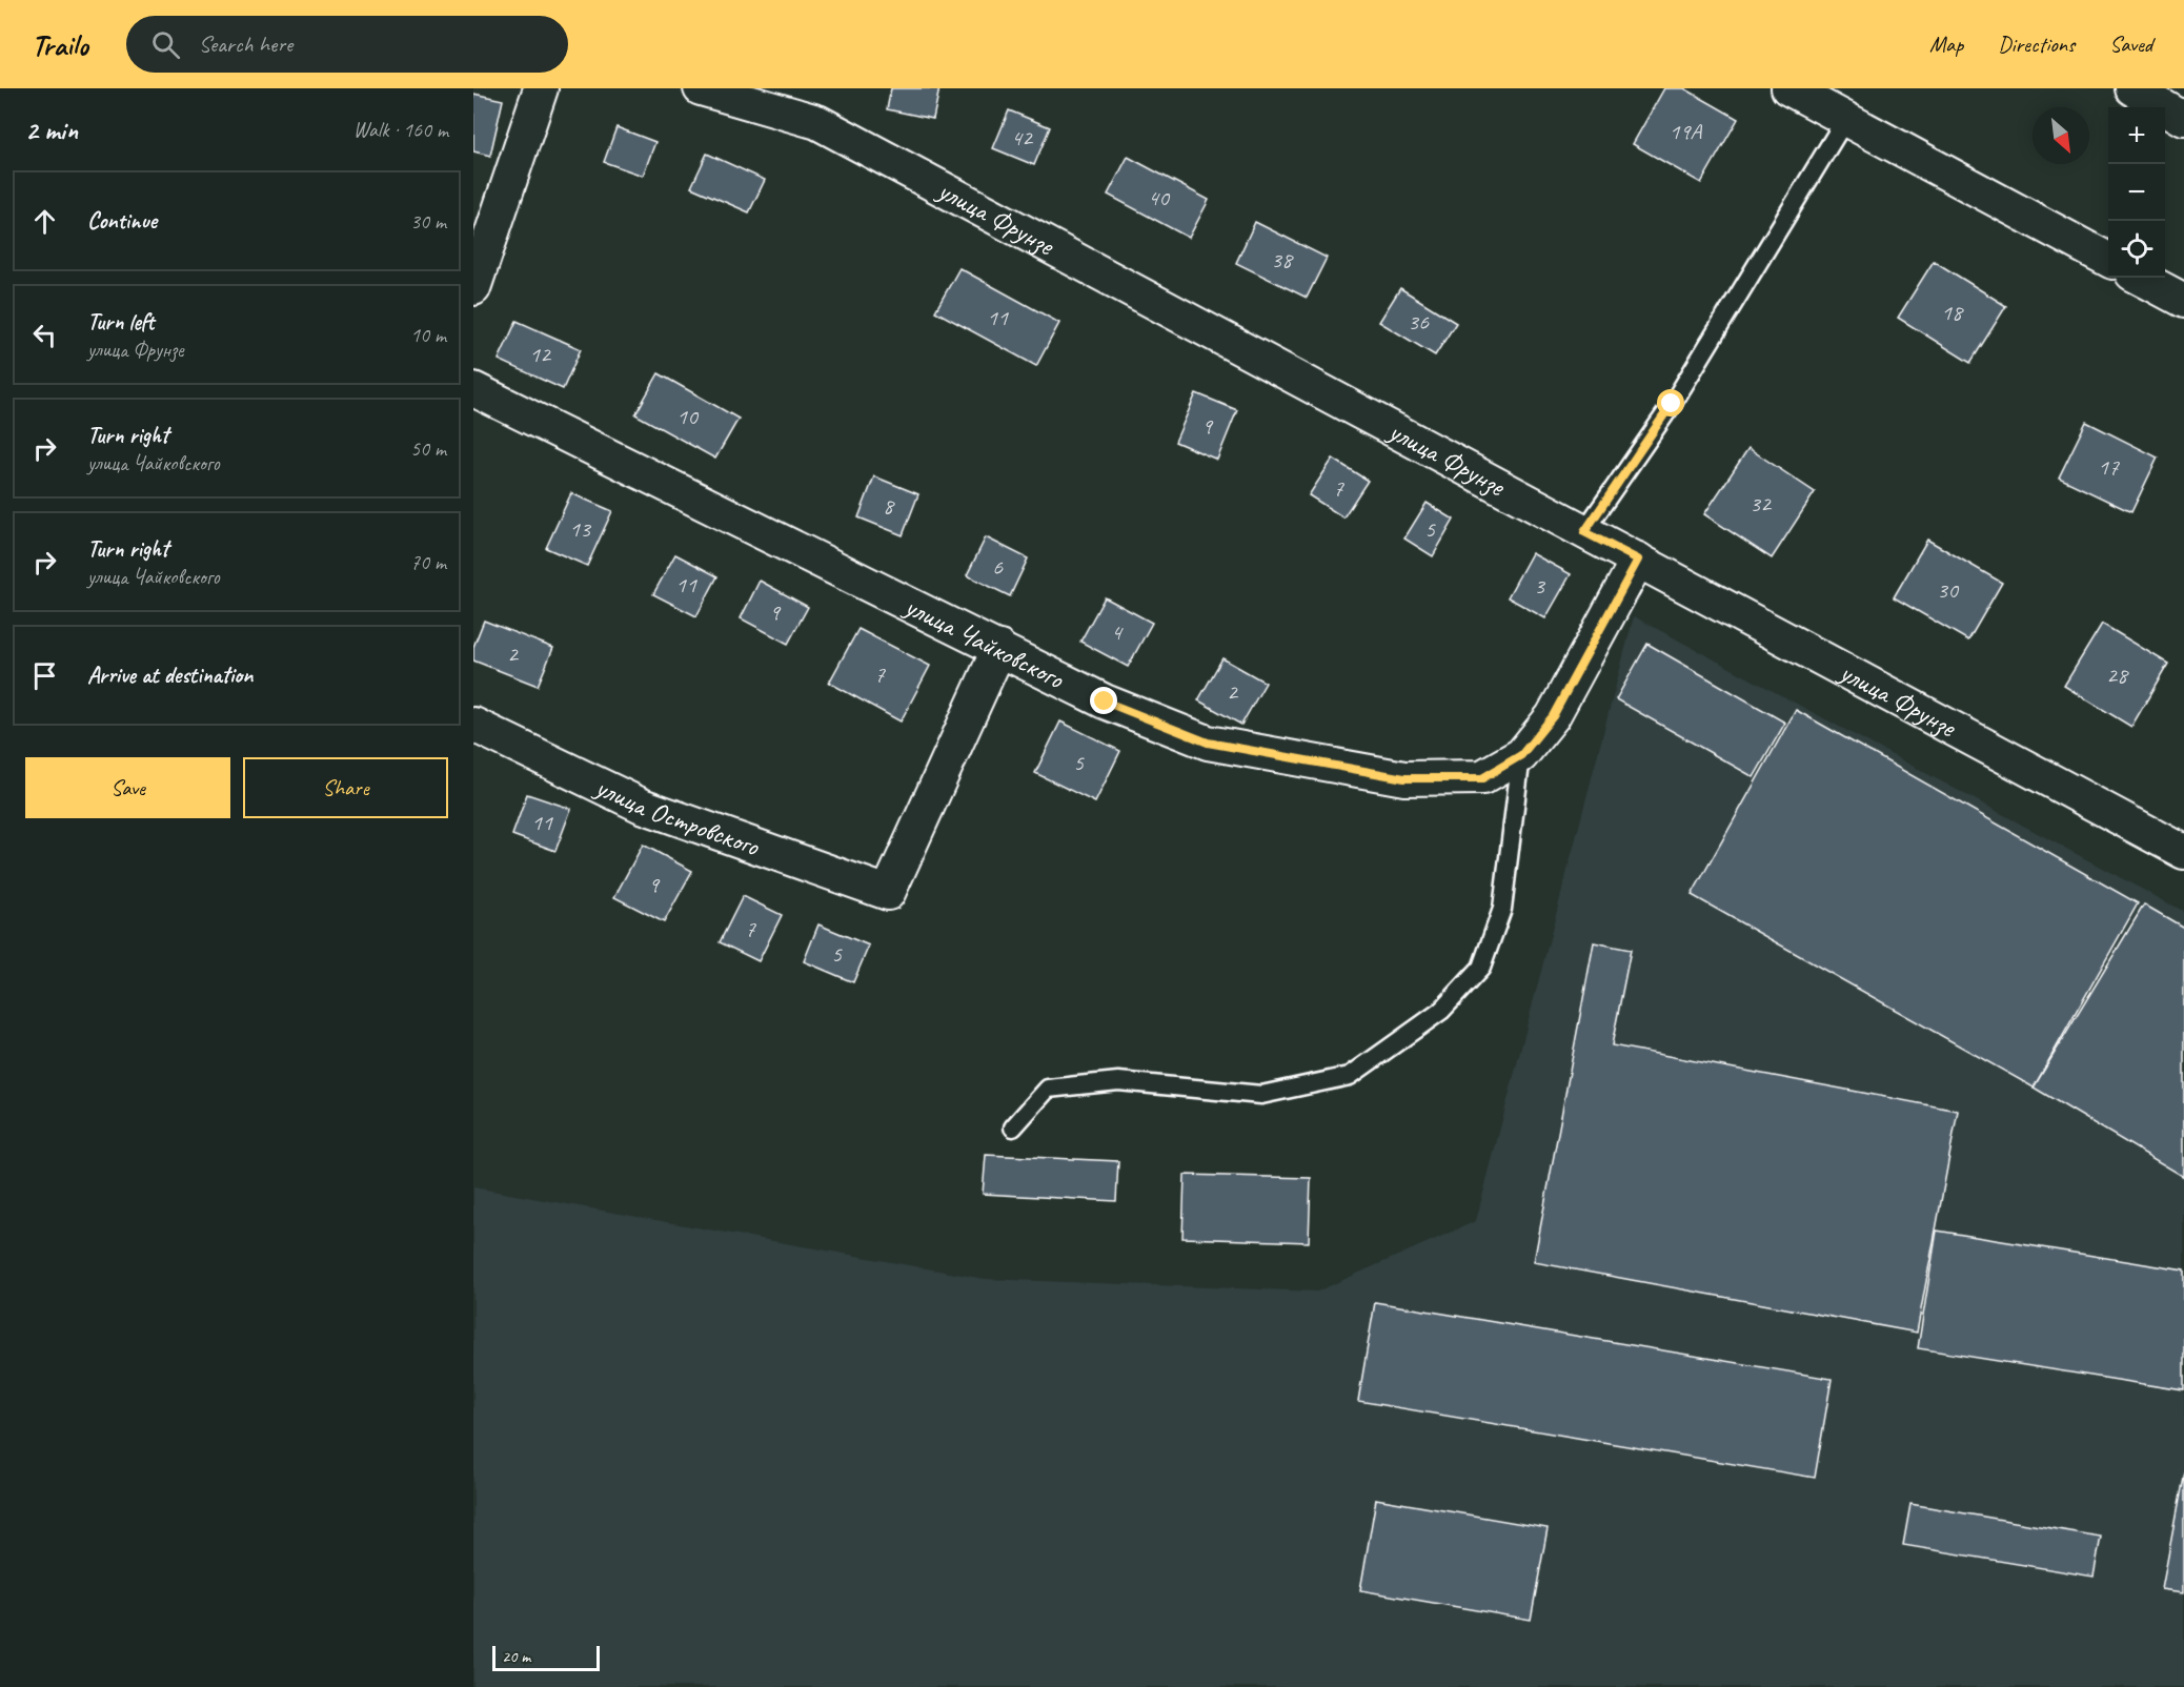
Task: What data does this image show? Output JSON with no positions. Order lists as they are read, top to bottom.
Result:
{
  "streets": {
    "street": ["улица Фрунзе", "улица Чайковского", "улица Островского"]
  },
  "crossings": [
    ["улица Фрунзе", "улица Чайковского"],
    ["улица Чайковского", "улица Островского"]
  ],
  "house_numbers": [
    "19А",
    "42",
    "40",
    "38",
    "18",
    "11",
    "36",
    "12",
    "10",
    "9",
    "17",
    "7",
    "32",
    "8",
    "13",
    "5",
    "6",
    "11",
    "3",
    "30",
    "9",
    "4",
    "2",
    "7",
    "28",
    "2",
    "5",
    "11",
    "9",
    "7",
    "5"
  ],
  "scale_bar": "20 m",
  "north": "bottom right",
  "page": {
    "header": "Trailo",
    "search": "Search here",
    "nav": ["Map", "Directions", "Saved"],
    "heading": ["2 min", "Walk · 160 m"],
    "map_buttons": ["+", "−"],
    "list": [
      ["Continue", "30 m"],
      ["Turn left", "улица Фрунзе", "10 m"],
      ["Turn right", "улица Чайковского", "50 m"],
      ["Turn right", "улица Чайковского", "70 m"],
      "Arrive at destination"
    ],
    "buttons": ["Save", "Share"],
    "scale": "20 m"
  }
}
